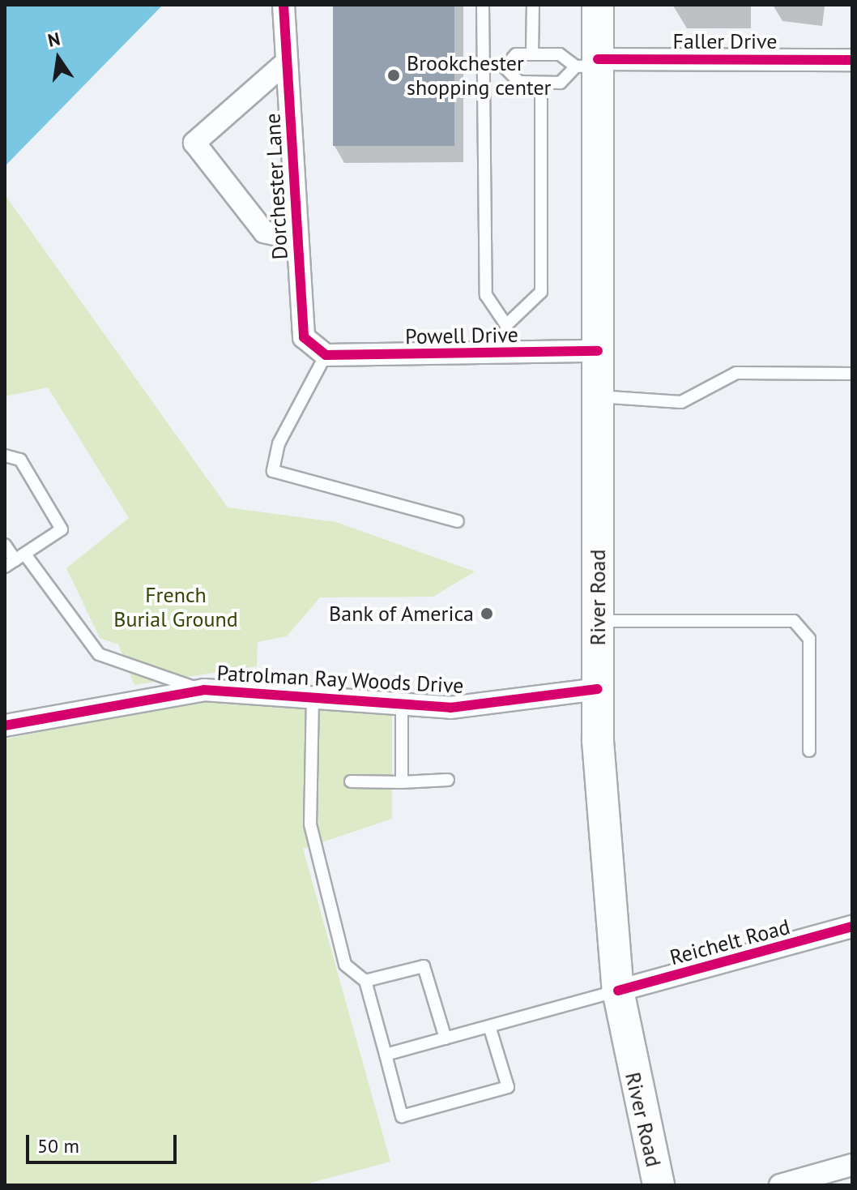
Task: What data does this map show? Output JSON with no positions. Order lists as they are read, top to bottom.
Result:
{
  "streets": {
    "main road": ["River Road"],
    "street": [
      "Faller Drive",
      "Dorchester Lane",
      "Powell Drive",
      "Patrolman Ray Woods Drive",
      "Reichelt Road"
    ]
  },
  "crossings": [
    ["Faller Drive", "River Road"],
    ["Dorchester Lane", "Powell Drive"],
    ["Powell Drive", "River Road"],
    ["River Road", "Patrolman Ray Woods Drive"],
    ["River Road", "Reichelt Road"]
  ],
  "parks": ["French Burial Ground"],
  "places": ["Brookchester shopping center", "Bank of America"],
  "scale_bar": "50 m",
  "north": "top"
}
